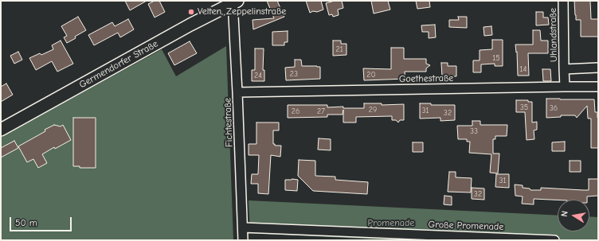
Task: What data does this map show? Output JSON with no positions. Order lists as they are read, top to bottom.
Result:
{
  "streets": {
    "main road": ["Germendorfer Straße"],
    "street": [
      "Uhlandstraße",
      "Goethestraße",
      "Fichtestraße",
      "Große Promenade"
    ]
  },
  "crossings": [
    ["Germendorfer Straße", "Fichtestraße"],
    ["Goethestraße", "Fichtestraße"],
    ["Fichtestraße", "Große Promenade"]
  ],
  "parks": ["Promenade"],
  "places": ["Velten, Zeppelinstraße"],
  "house_numbers": [
    "21",
    "15",
    "14",
    "23",
    "20",
    "24",
    "35",
    "36",
    "29",
    "31",
    "26",
    "27",
    "32",
    "33",
    "31",
    "32"
  ],
  "scale_bar": "50 m",
  "north": "left"
}
